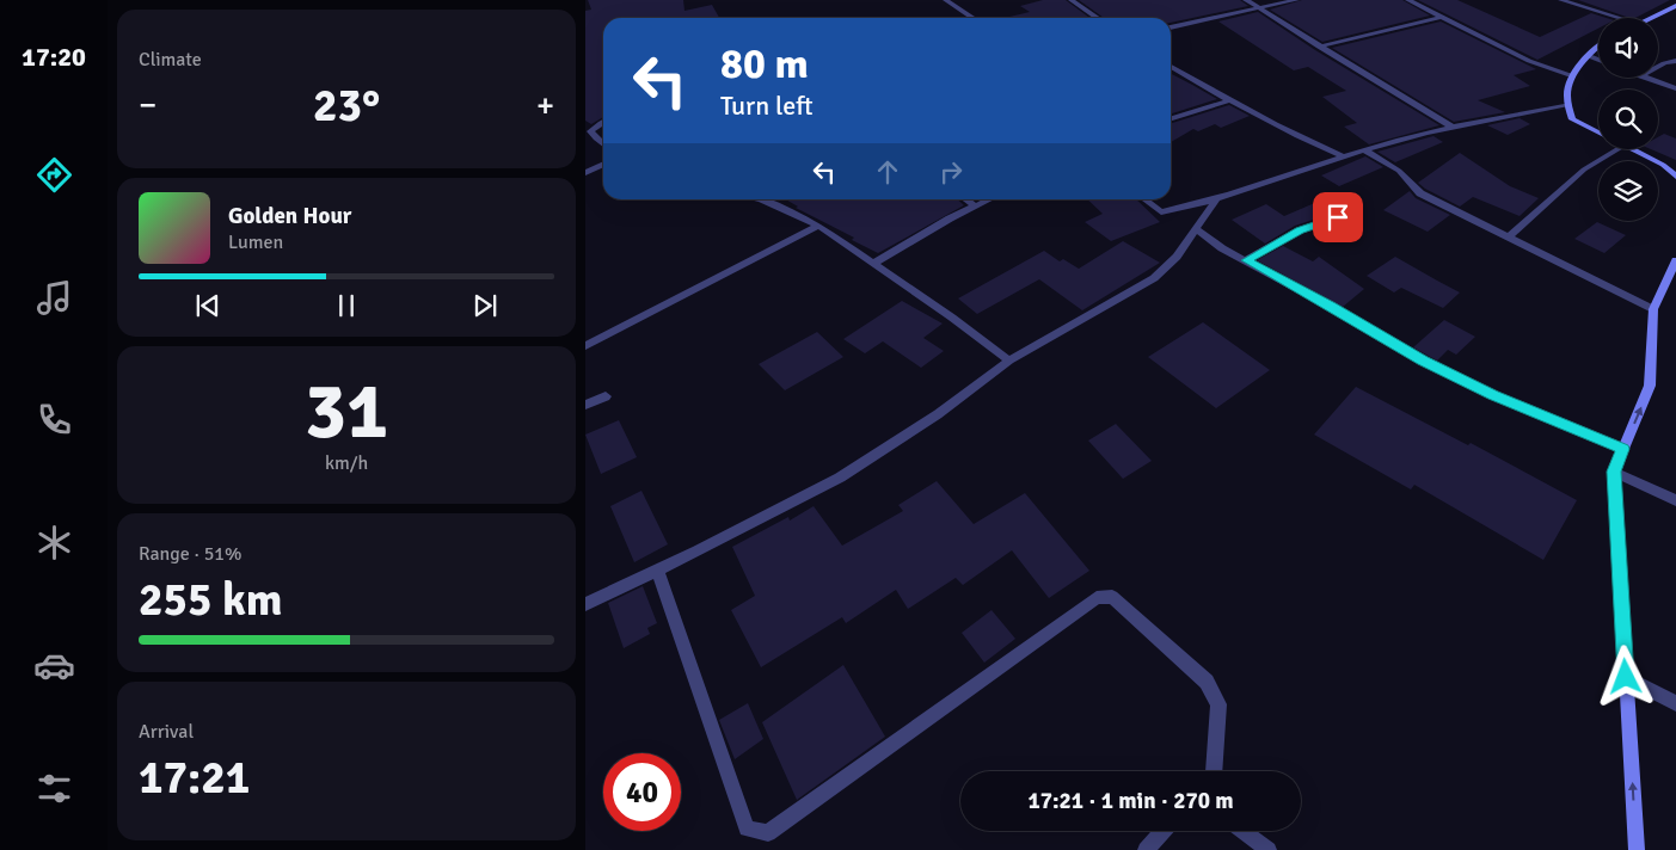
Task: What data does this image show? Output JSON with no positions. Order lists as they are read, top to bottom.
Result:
{
  "page": {
    "tabs": "17:20",
    "tile": [
      "Climate",
      ["31", "km/h"],
      ["Range · 51%", "255 km"],
      ["Arrival", "17:21"]
    ],
    "turn": ["80 m", "Turn left"],
    "heat": ["−", "23°", "+"],
    "song": ["Golden Hour", "Lumen"],
    "limit": "40",
    "trip": "17:21 · 1 min · 270 m"
  }
}
